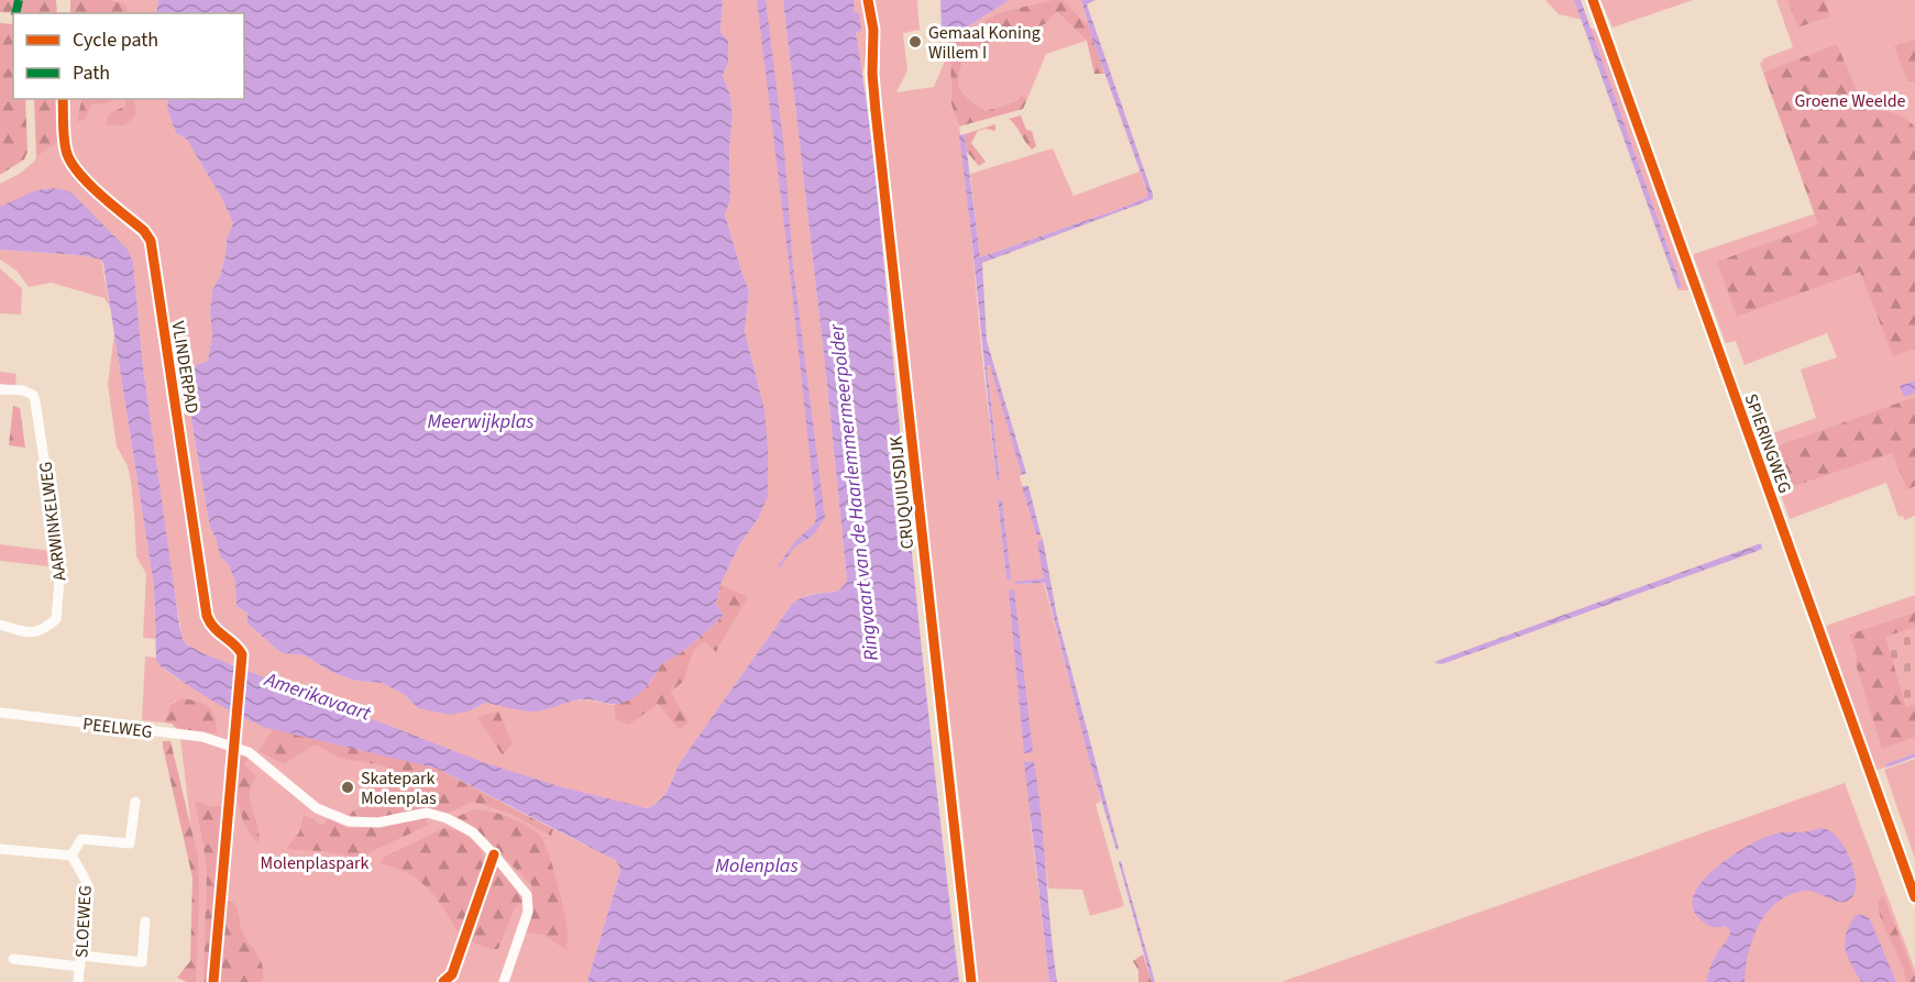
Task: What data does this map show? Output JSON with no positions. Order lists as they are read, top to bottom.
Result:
{
  "streets": {
    "street": [
      "SPIERINGWEG",
      "CRUQUIUSDIJK",
      "AARWINKELWEG",
      "PEELWEG",
      "SLOEWEG"
    ],
    "cycle path": ["VLINDERPAD"]
  },
  "water": [
    "Meerwijkplas",
    "Ringvaart van de Haarlemmermeerpolder",
    "Amerikavaart",
    "Molenplas"
  ],
  "parks": ["Groene Weelde", "Molenplaspark"],
  "places": ["Gemaal Koning Willem I", "Skatepark Molenplas"],
  "legend": ["Cycle path", "Path"]
}
